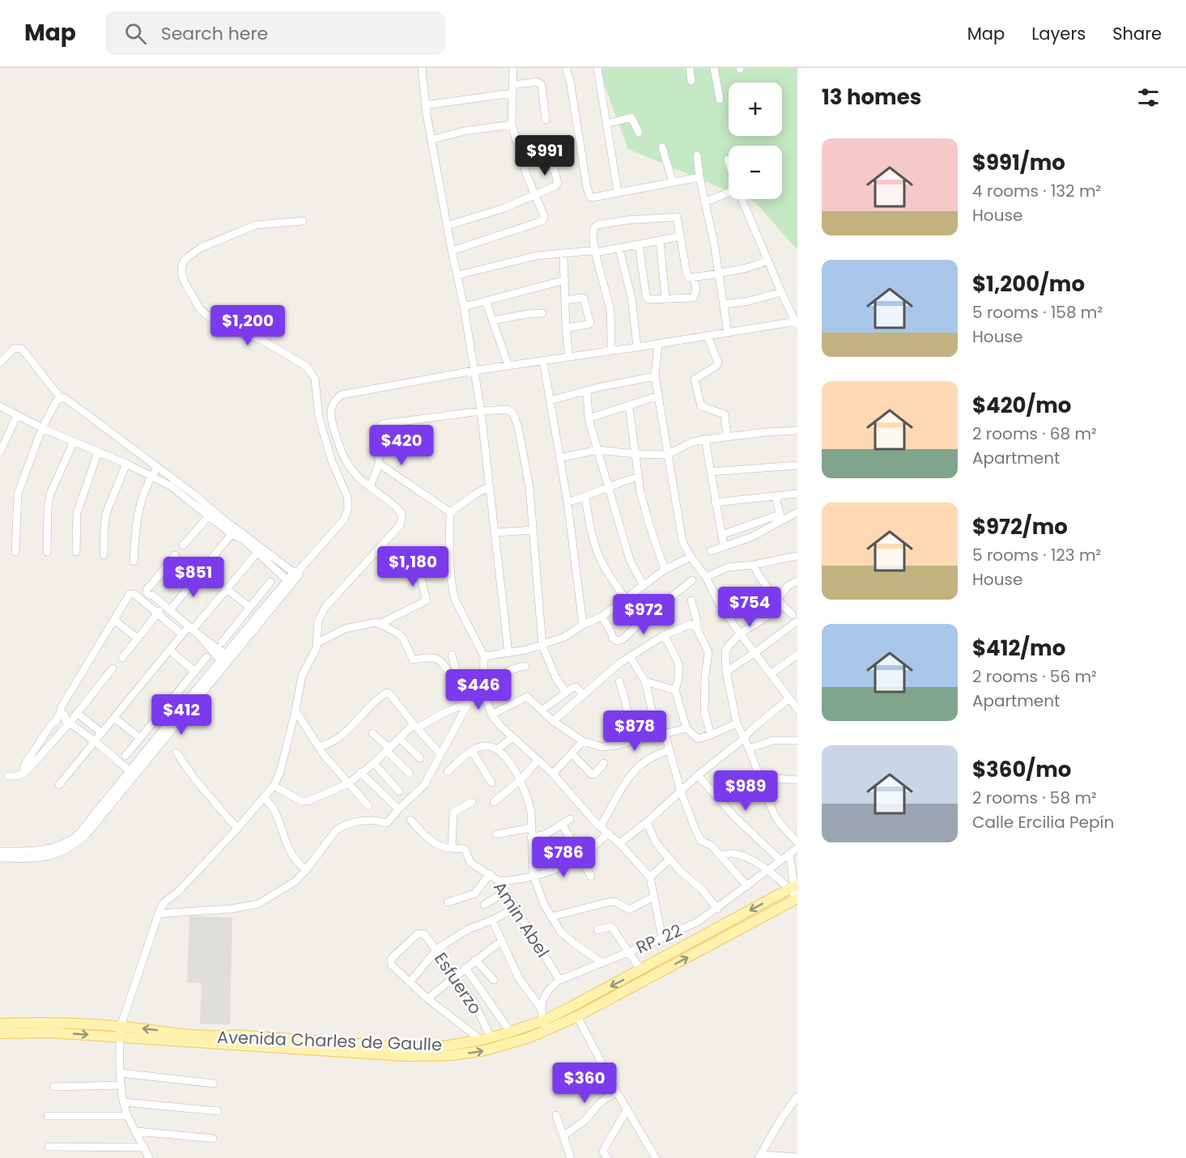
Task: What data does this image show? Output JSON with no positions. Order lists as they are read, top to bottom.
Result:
{
  "streets": {
    "main road": ["Avenida Charles de Gaulle"],
    "street": ["Amin Abel", "RP. 22", "Esfuerzo"]
  },
  "crossings": [
    ["Amin Abel", "RP. 22"],
    ["Esfuerzo", "Avenida Charles de Gaulle"]
  ],
  "page": {
    "header": "Map",
    "search": "Search here",
    "nav": ["Map", "Layers", "Share"],
    "heading": "13 homes",
    "map_buttons": ["+", "−"],
    "list": [
      {
        "name": "$991/mo",
        "note": "4 rooms · 132 m² · House"
      },
      {
        "name": "$1,200/mo",
        "note": "5 rooms · 158 m² · House"
      },
      {
        "name": "$420/mo",
        "note": "2 rooms · 68 m² · Apartment"
      },
      {
        "name": "$972/mo",
        "note": "5 rooms · 123 m² · House"
      },
      {
        "name": "$412/mo",
        "note": "2 rooms · 56 m² · Apartment"
      },
      {
        "name": "$360/mo",
        "note": "2 rooms · 58 m² · Calle Ercilia Pepín"
      }
    ],
    "price": [
      "$991",
      "$1,200",
      "$420",
      "$1,180",
      "$851",
      "$754",
      "$972",
      "$446",
      "$412",
      "$878",
      "$989",
      "$786",
      "$360"
    ]
  }
}
